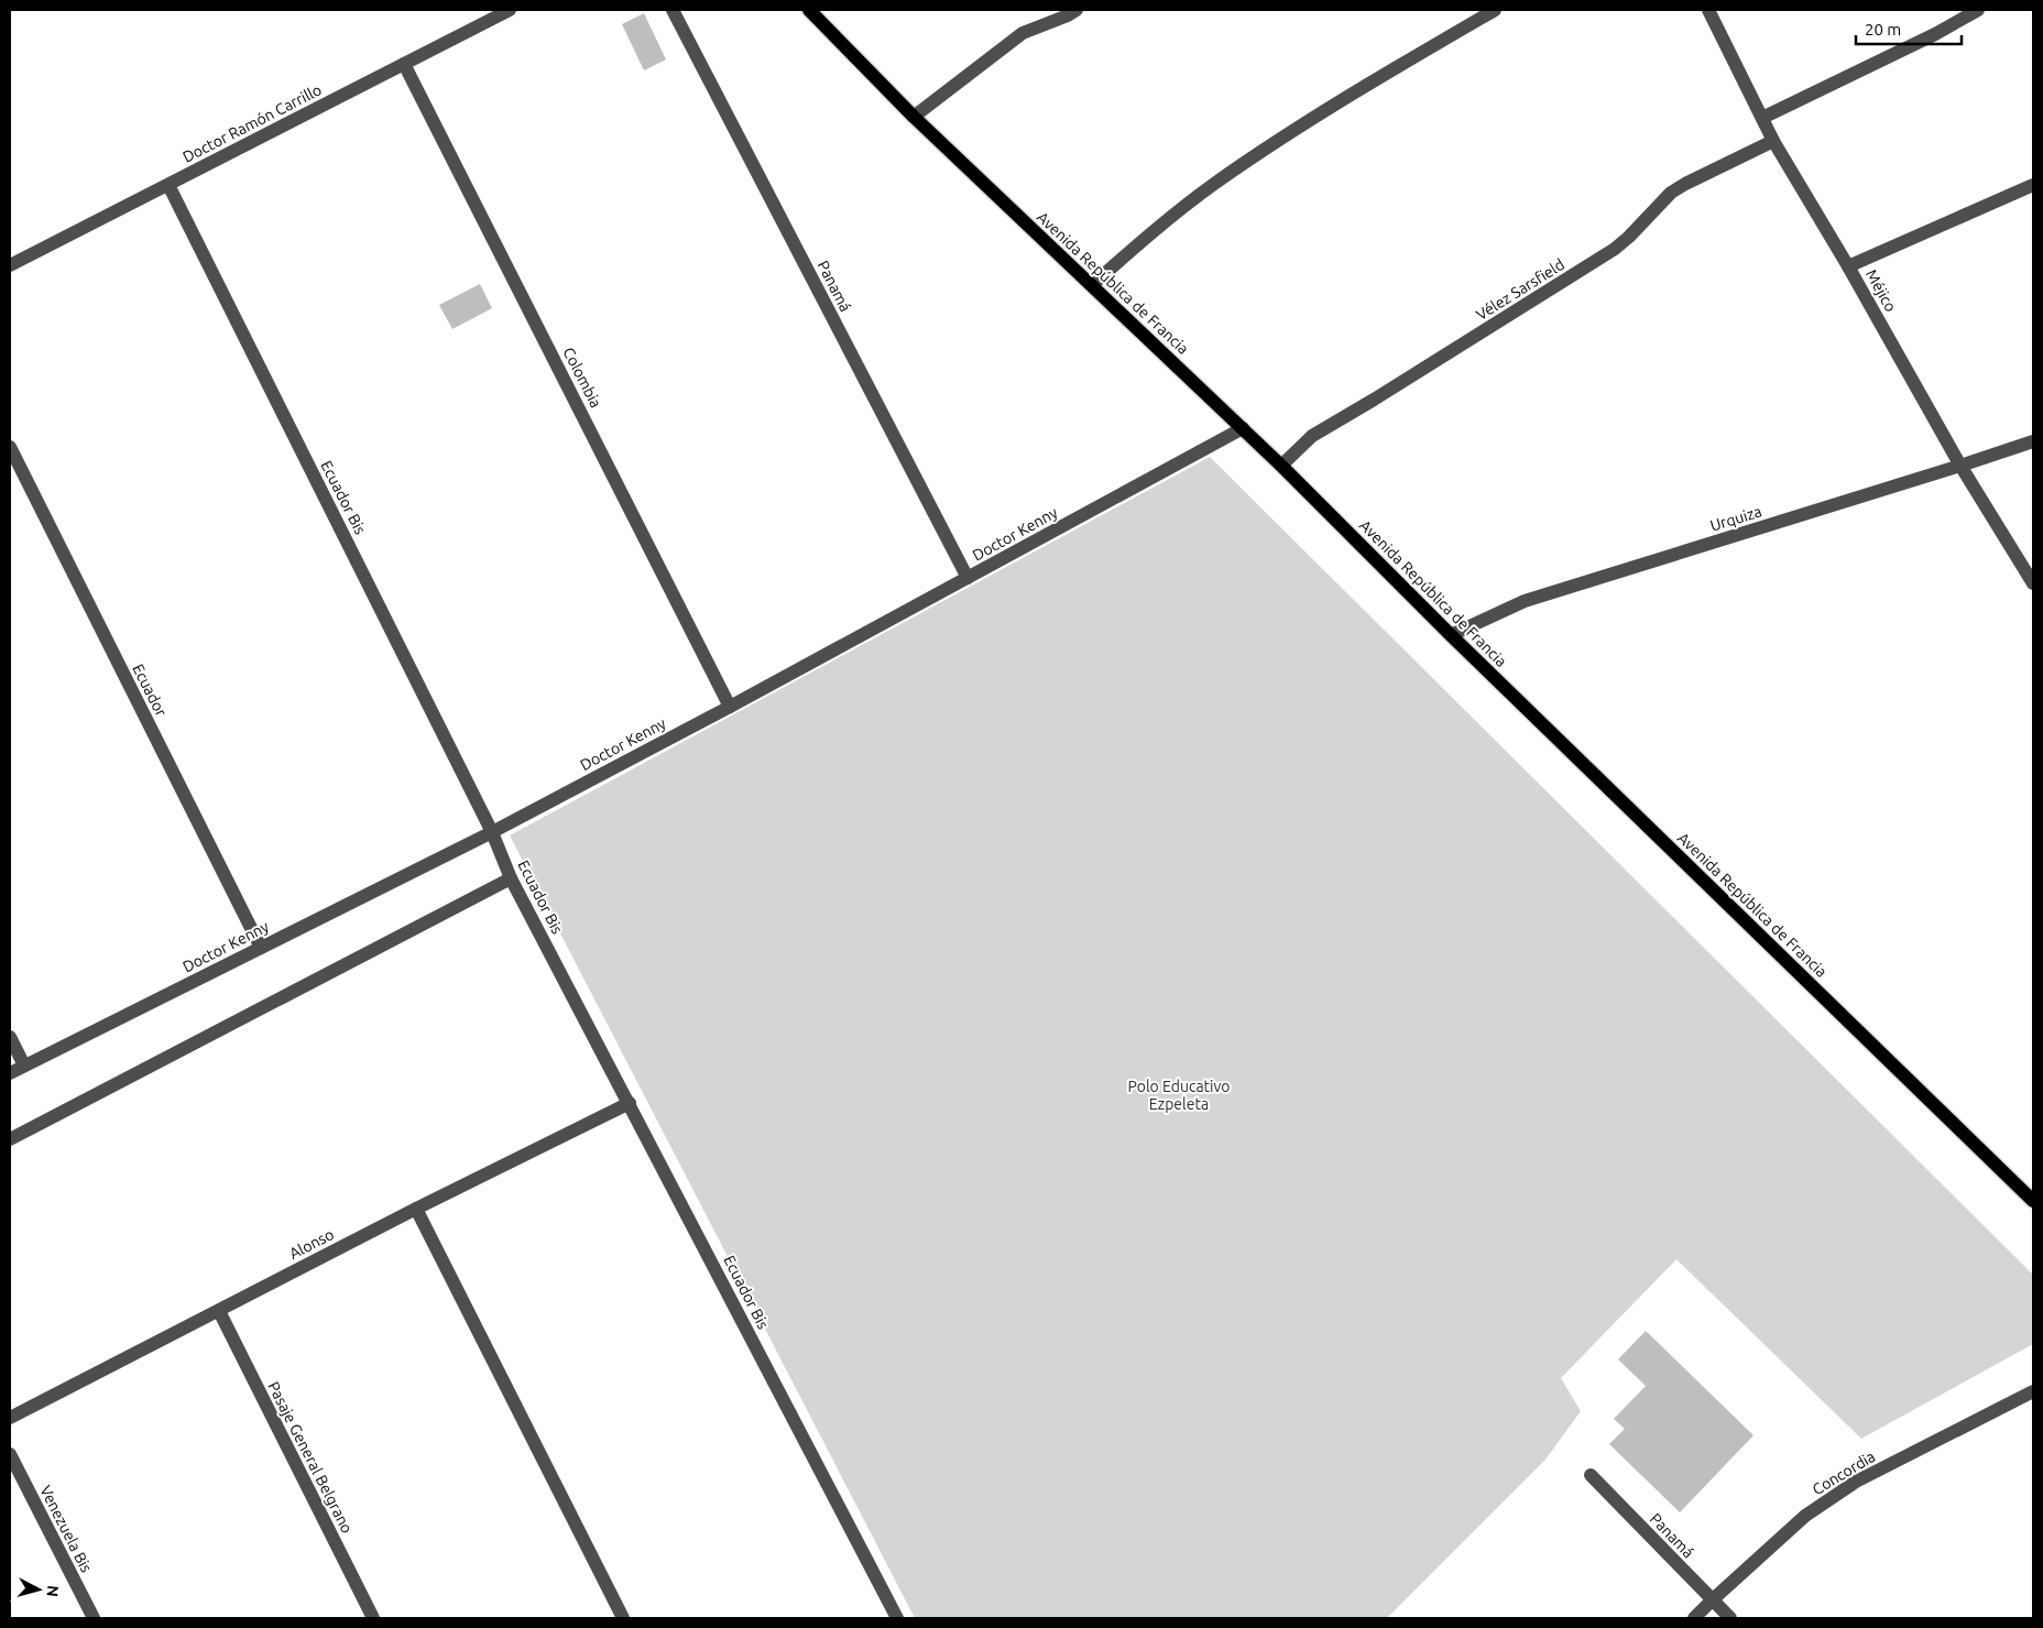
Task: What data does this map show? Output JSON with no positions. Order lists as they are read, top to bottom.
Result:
{
  "streets": {
    "main road": ["Avenida República de Francia"],
    "street": [
      "Doctor Ramón Carrillo",
      "Panamá",
      "Vélez Sarsfield",
      "Méjico",
      "Colombia",
      "Ecuador Bis",
      "Urquiza",
      "Doctor Kenny",
      "Ecuador",
      "Alonso",
      "Pasaje General Belgrano",
      "Concordia",
      "Venezuela Bis"
    ]
  },
  "crossings": [
    ["Doctor Ramón Carrillo", "Colombia"],
    ["Doctor Ramón Carrillo", "Ecuador Bis"],
    ["Avenida República de Francia", "Vélez Sarsfield"],
    ["Avenida República de Francia", "Urquiza"],
    ["Avenida República de Francia", "Doctor Kenny"],
    ["Panamá", "Doctor Kenny"],
    ["Panamá", "Concordia"],
    ["Vélez Sarsfield", "Méjico"],
    ["Méjico", "Urquiza"],
    ["Colombia", "Doctor Kenny"],
    ["Ecuador Bis", "Doctor Kenny"],
    ["Ecuador Bis", "Alonso"],
    ["Doctor Kenny", "Ecuador"],
    ["Alonso", "Pasaje General Belgrano"]
  ],
  "parks": ["Polo Educativo Ezpeleta"],
  "scale_bar": "20 m",
  "north": "right"
}
